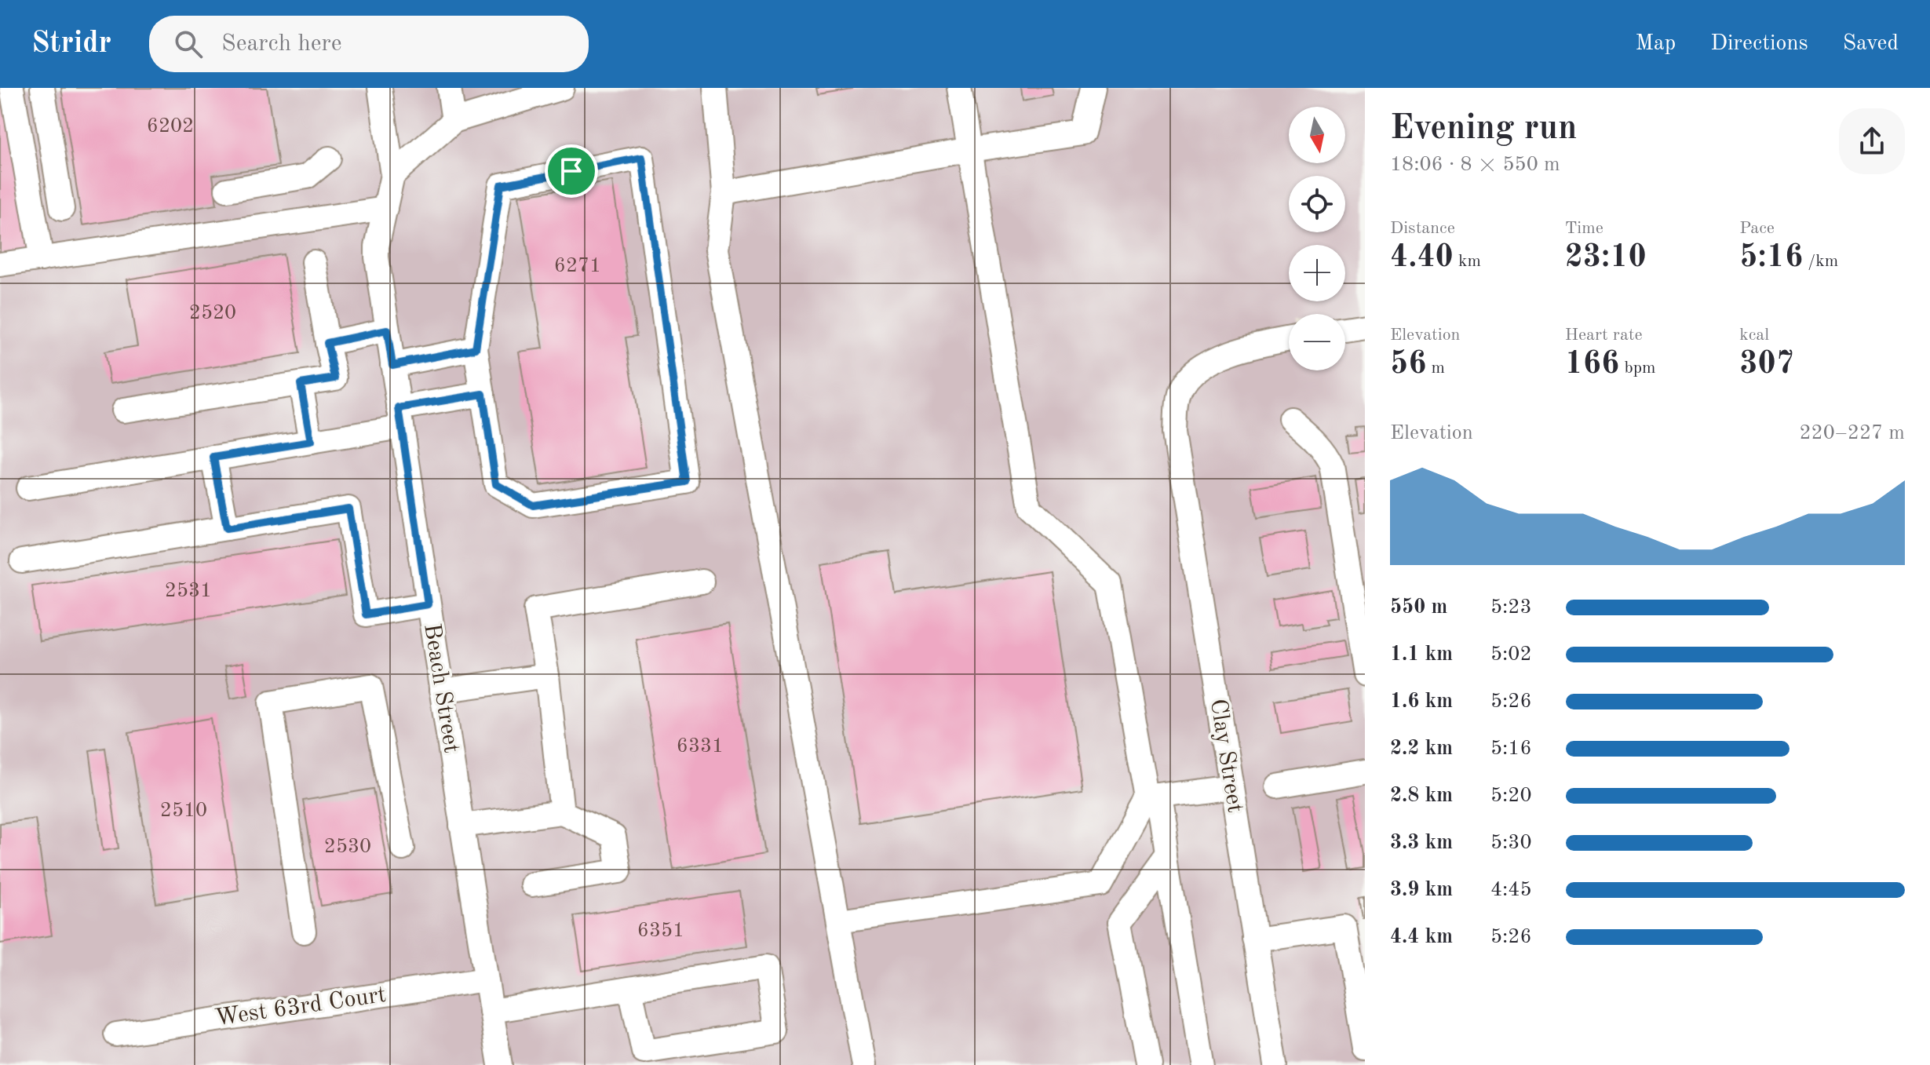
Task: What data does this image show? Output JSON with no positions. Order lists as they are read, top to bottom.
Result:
{
  "streets": {
    "street": ["Beach Street", "Clay Street", "West 63rd Court"]
  },
  "crossings": [
    ["Beach Street", "West 63rd Court"]
  ],
  "house_numbers": [
    "6202",
    "6271",
    "2520",
    "2531",
    "6331",
    "2510",
    "2530",
    "6351"
  ],
  "north": "bottom",
  "page": {
    "header": "Stridr",
    "search": "Search here",
    "nav": ["Map", "Directions", "Saved"],
    "heading": ["Evening run", "18:06 · 8 × 550 m"],
    "map_buttons": ["+", "−"],
    "stats": [
      ["Distance", "4.40 km"],
      ["Time", "23:10"],
      ["Pace", "5:16 /km"],
      ["Elevation", "56 m"],
      ["Heart rate", "166 bpm"],
      ["kcal", "307"]
    ],
    "chart": ["Elevation", "220–227 m"],
    "list": [
      {
        "name": "550 m",
        "note": "5:23"
      },
      {
        "name": "1.1 km",
        "note": "5:02"
      },
      {
        "name": "1.6 km",
        "note": "5:26"
      },
      {
        "name": "2.2 km",
        "note": "5:16"
      },
      {
        "name": "2.8 km",
        "note": "5:20"
      },
      {
        "name": "3.3 km",
        "note": "5:30"
      },
      {
        "name": "3.9 km",
        "note": "4:45"
      },
      {
        "name": "4.4 km",
        "note": "5:26"
      }
    ]
  }
}
